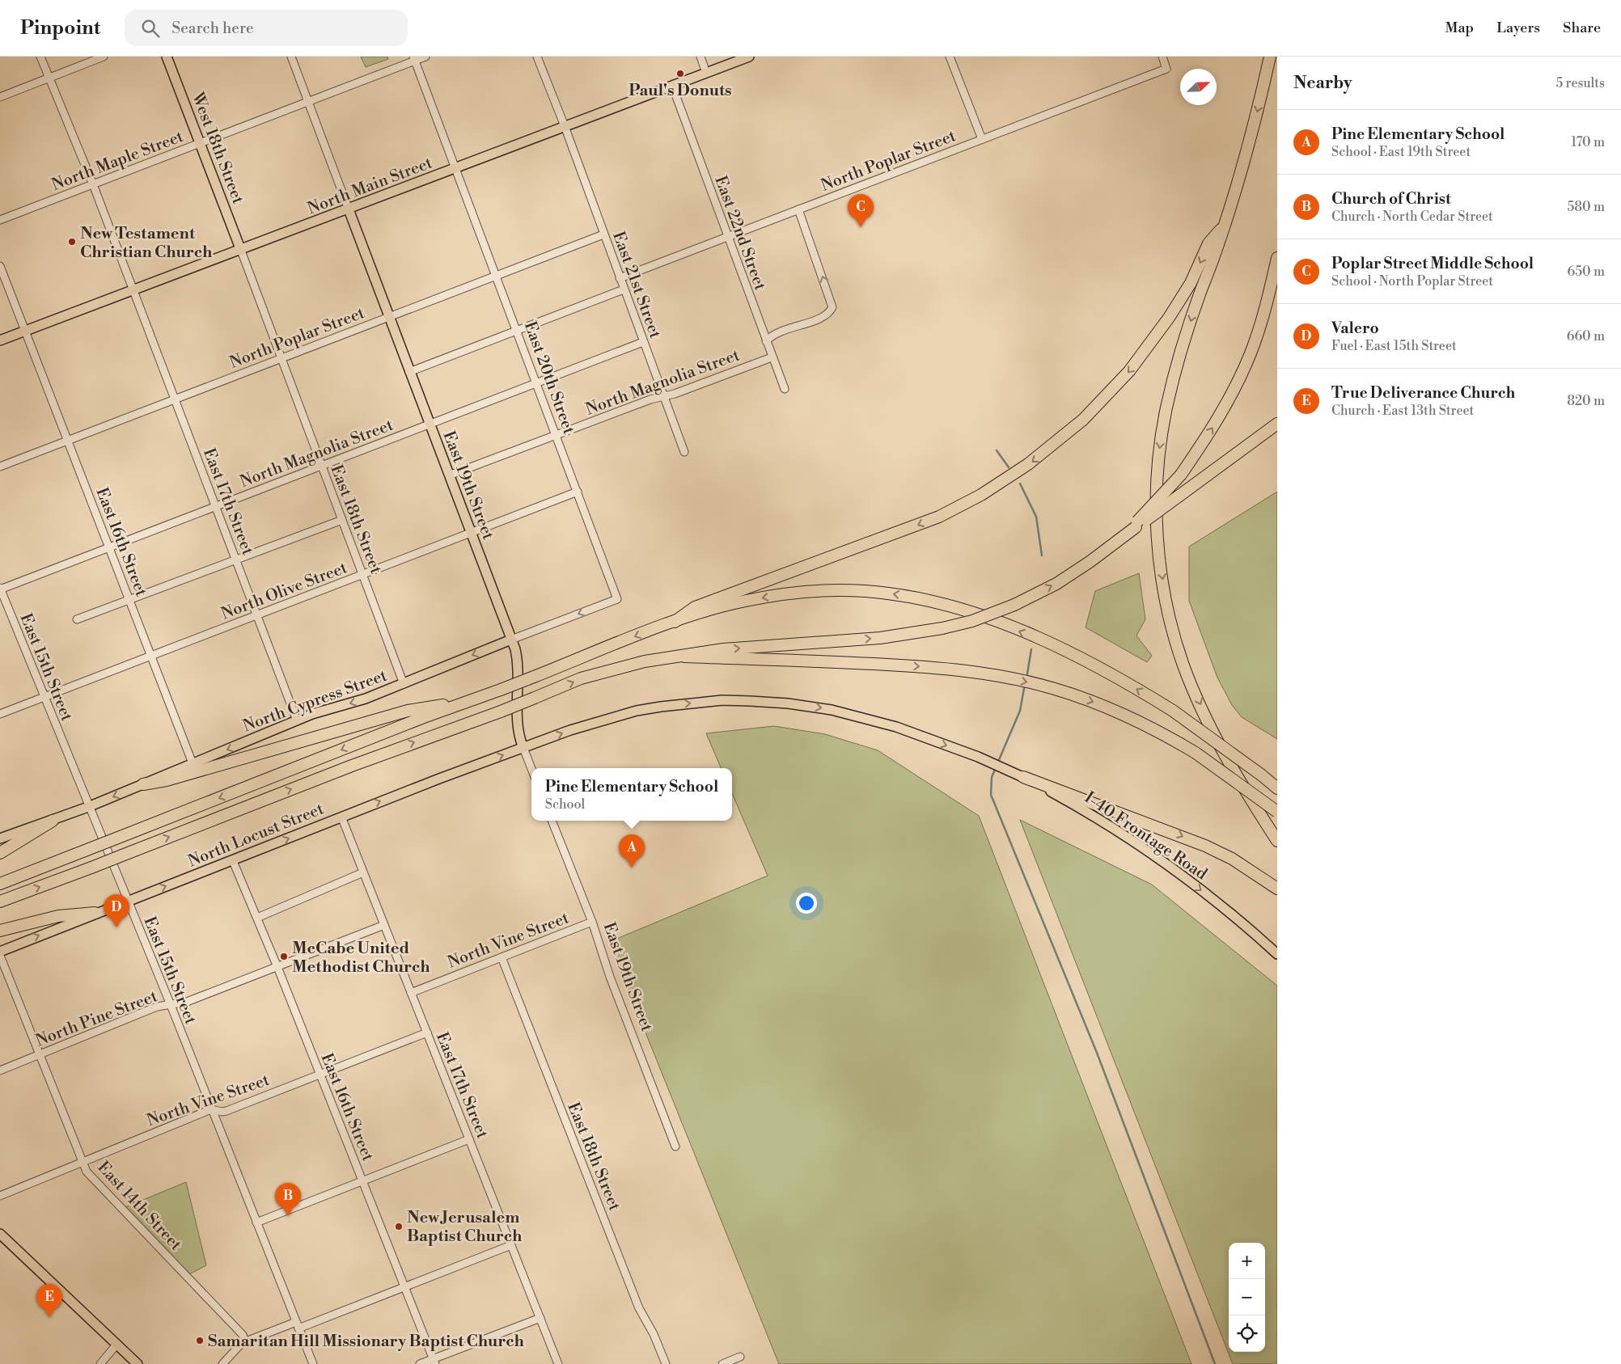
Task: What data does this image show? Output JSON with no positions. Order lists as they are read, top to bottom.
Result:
{
  "streets": {
    "main road": [
      "West 18th Street",
      "North Main Street",
      "East 19th Street",
      "North Cypress Street",
      "North Locust Street",
      "I-40 Frontage Road"
    ],
    "street": [
      "North Maple Street",
      "North Poplar Street",
      "East 22nd Street",
      "East 21st Street",
      "East 20th Street",
      "North Magnolia Street",
      "East 17th Street",
      "East 18th Street",
      "East 16th Street",
      "North Olive Street",
      "East 15th Street",
      "North Vine Street",
      "North Pine Street",
      "East 14th Street"
    ]
  },
  "crossings": [
    ["West 18th Street", "North Maple Street"],
    ["West 18th Street", "North Main Street"],
    ["West 18th Street", "East 18th Street"],
    ["North Maple Street", "East 20th Street"],
    ["North Maple Street", "East 17th Street"],
    ["North Poplar Street", "East 22nd Street"],
    ["North Poplar Street", "East 21st Street"],
    ["North Poplar Street", "East 20th Street"],
    ["North Poplar Street", "East 19th Street"],
    ["North Poplar Street", "East 17th Street"],
    ["North Poplar Street", "East 18th Street"],
    ["North Poplar Street", "East 16th Street"],
    ["North Main Street", "East 22nd Street"],
    ["North Main Street", "East 21st Street"],
    ["North Main Street", "East 20th Street"],
    ["North Main Street", "East 19th Street"],
    ["North Main Street", "East 17th Street"],
    ["North Main Street", "East 18th Street"],
    ["North Main Street", "East 16th Street"],
    ["East 22nd Street", "North Magnolia Street"],
    ["East 21st Street", "North Magnolia Street"],
    ["East 20th Street", "North Magnolia Street"],
    ["East 20th Street", "North Olive Street"],
    ["East 20th Street", "North Cypress Street"],
    ["North Magnolia Street", "East 19th Street"],
    ["North Magnolia Street", "East 17th Street"],
    ["North Magnolia Street", "East 18th Street"],
    ["North Magnolia Street", "East 16th Street"],
    ["North Magnolia Street", "East 15th Street"],
    ["East 19th Street", "North Olive Street"],
    ["East 19th Street", "North Cypress Street"],
    ["East 19th Street", "North Locust Street"],
    ["East 19th Street", "North Vine Street"],
    ["East 17th Street", "North Olive Street"],
    ["East 17th Street", "North Cypress Street"],
    ["East 17th Street", "North Locust Street"],
    ["East 17th Street", "North Vine Street"],
    ["East 17th Street", "North Pine Street"],
    ["East 18th Street", "North Olive Street"],
    ["East 18th Street", "North Cypress Street"],
    ["East 18th Street", "North Vine Street"],
    ["East 16th Street", "North Olive Street"],
    ["East 16th Street", "North Cypress Street"],
    ["East 16th Street", "North Locust Street"],
    ["East 16th Street", "North Vine Street"],
    ["East 16th Street", "North Pine Street"],
    ["North Olive Street", "East 15th Street"],
    ["East 15th Street", "North Cypress Street"],
    ["East 15th Street", "North Locust Street"],
    ["East 15th Street", "North Vine Street"],
    ["East 15th Street", "North Pine Street"],
    ["North Locust Street", "I-40 Frontage Road"],
    ["North Vine Street", "East 14th Street"],
    ["North Pine Street", "East 14th Street"]
  ],
  "one_way": ["North Cypress Street", "North Locust Street", "I-40 Frontage Road"],
  "places": [
    "Paul's Donuts",
    "New Testament Christian Church",
    "McCabe United Methodist Church",
    "New Jerusalem Baptist Church",
    "Samaritan Hill Missionary Baptist Church"
  ],
  "north": "top right",
  "page": {
    "header": "Pinpoint",
    "search": "Search here",
    "nav": ["Map", "Layers", "Share"],
    "heading": ["Nearby", "5 results"],
    "list": [
      {
        "mark": "A",
        "name": "Pine Elementary School",
        "note": "School · East 19th Street",
        "value": "170 m"
      },
      {
        "mark": "B",
        "name": "Church of Christ",
        "note": "Church · North Cedar Street",
        "value": "580 m"
      },
      {
        "mark": "C",
        "name": "Poplar Street Middle School",
        "note": "School · North Poplar Street",
        "value": "650 m"
      },
      {
        "mark": "D",
        "name": "Valero",
        "note": "Fuel · East 15th Street",
        "value": "660 m"
      },
      {
        "mark": "E",
        "name": "True Deliverance Church",
        "note": "Church · East 13th Street",
        "value": "820 m"
      }
    ],
    "pins": [
      "C",
      "A",
      "D",
      "B",
      "E"
    ],
    "popup": ["Pine Elementary School", "School"],
    "map_buttons": ["+", "−"]
  }
}
